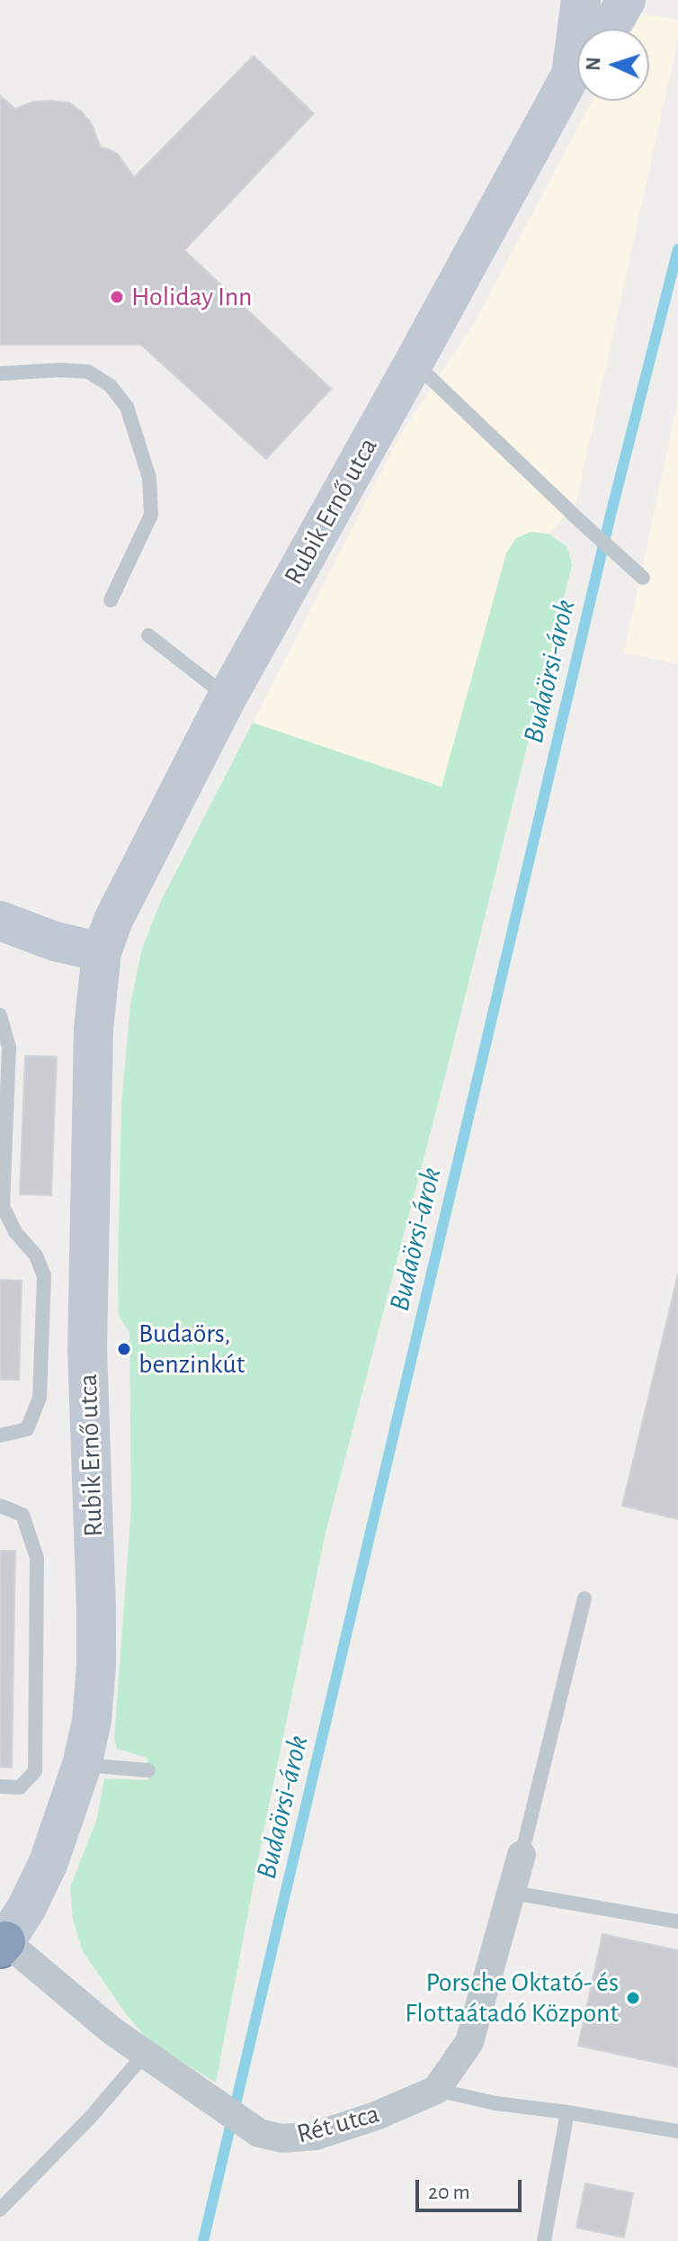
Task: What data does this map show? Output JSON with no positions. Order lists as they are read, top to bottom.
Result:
{
  "streets": {
    "street": ["Rubik Ernő utca", "Rét utca"]
  },
  "crossings": [
    ["Rubik Ernő utca", "Rét utca"]
  ],
  "water": ["Budaörsi-árok"],
  "places": ["Holiday Inn", "Budaörs, benzinkút", "Porsche Oktató- és Flottaátadó Központ"],
  "scale_bar": "20 m",
  "north": "left"
}
